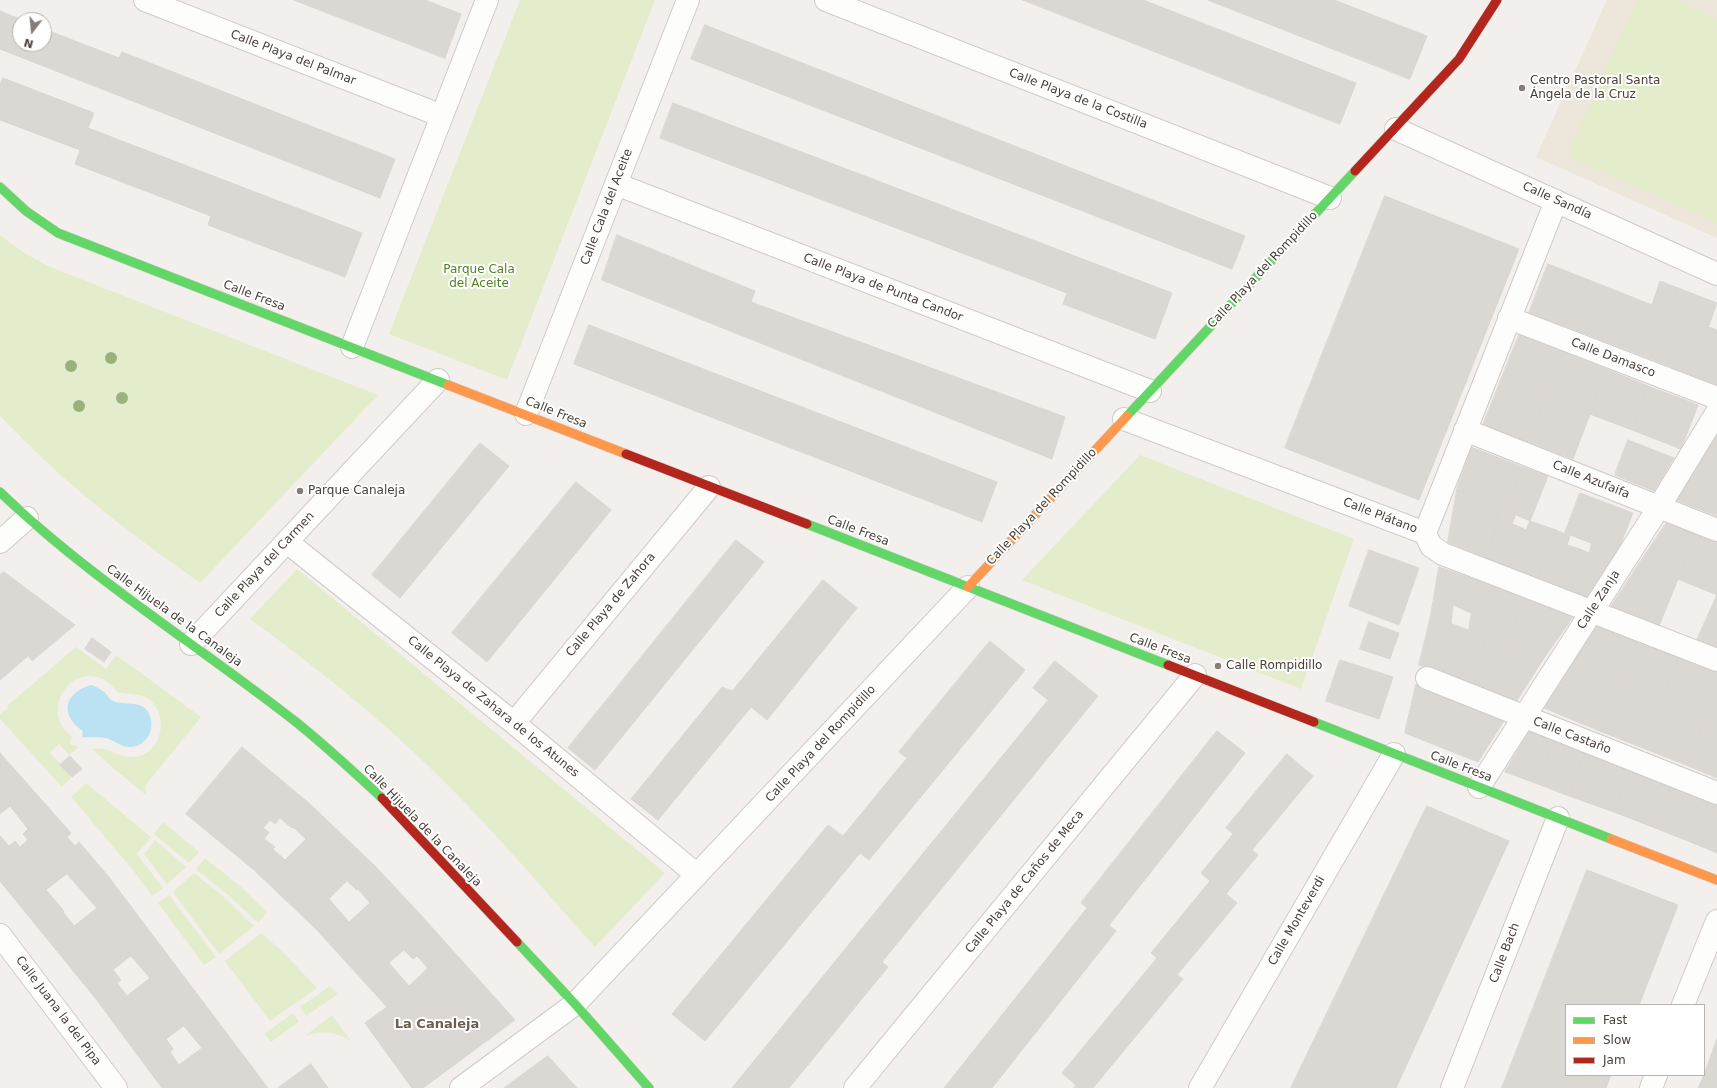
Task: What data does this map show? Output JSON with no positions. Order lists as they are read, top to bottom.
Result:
{
  "streets": {
    "street": [
      "Calle Playa del Palmar",
      "Calle Playa de la Costilla",
      "Calle Sandía",
      "Calle Cala del Aceite",
      "Calle Playa del Rompidillo",
      "Calle Playa de Punta Candor",
      "Calle Fresa",
      "Calle Damasco",
      "Calle Azufaifa",
      "Calle Plátano",
      "Calle Playa del Carmen",
      "Calle Zanja",
      "Calle Playa de Zahora",
      "Calle Hijuela de la Canaleja",
      "Calle Playa de Zahara de los Atunes",
      "Calle Castaño",
      "Calle Playa de Caños de Meca",
      "Calle Monteverdi",
      "Calle Bach",
      "Calle Juana la del Pipa"
    ]
  },
  "crossings": [
    ["Calle Playa de la Costilla", "Calle Playa del Rompidillo"],
    ["Calle Sandía", "Calle Playa del Rompidillo"],
    ["Calle Cala del Aceite", "Calle Playa de Punta Candor"],
    ["Calle Cala del Aceite", "Calle Fresa"],
    ["Calle Playa del Rompidillo", "Calle Playa de Punta Candor"],
    ["Calle Playa del Rompidillo", "Calle Fresa"],
    ["Calle Playa del Rompidillo", "Calle Plátano"],
    ["Calle Playa del Rompidillo", "Calle Hijuela de la Canaleja"],
    ["Calle Playa del Rompidillo", "Calle Playa de Zahara de los Atunes"],
    ["Calle Fresa", "Calle Playa del Carmen"],
    ["Calle Fresa", "Calle Zanja"],
    ["Calle Fresa", "Calle Playa de Zahora"],
    ["Calle Fresa", "Calle Playa de Caños de Meca"],
    ["Calle Fresa", "Calle Monteverdi"],
    ["Calle Fresa", "Calle Bach"],
    ["Calle Azufaifa", "Calle Zanja"],
    ["Calle Plátano", "Calle Zanja"],
    ["Calle Playa del Carmen", "Calle Hijuela de la Canaleja"],
    ["Calle Playa del Carmen", "Calle Playa de Zahara de los Atunes"],
    ["Calle Zanja", "Calle Castaño"],
    ["Calle Playa de Zahora", "Calle Playa de Zahara de los Atunes"]
  ],
  "districts": ["La Canaleja"],
  "parks": ["Parque Cala del Aceite"],
  "places": ["Centro Pastoral Santa Ángela de la Cruz", "Parque Canaleja", "Calle Rompidillo"],
  "legend": ["Fast", "Slow", "Jam"],
  "north": "bottom"
}
